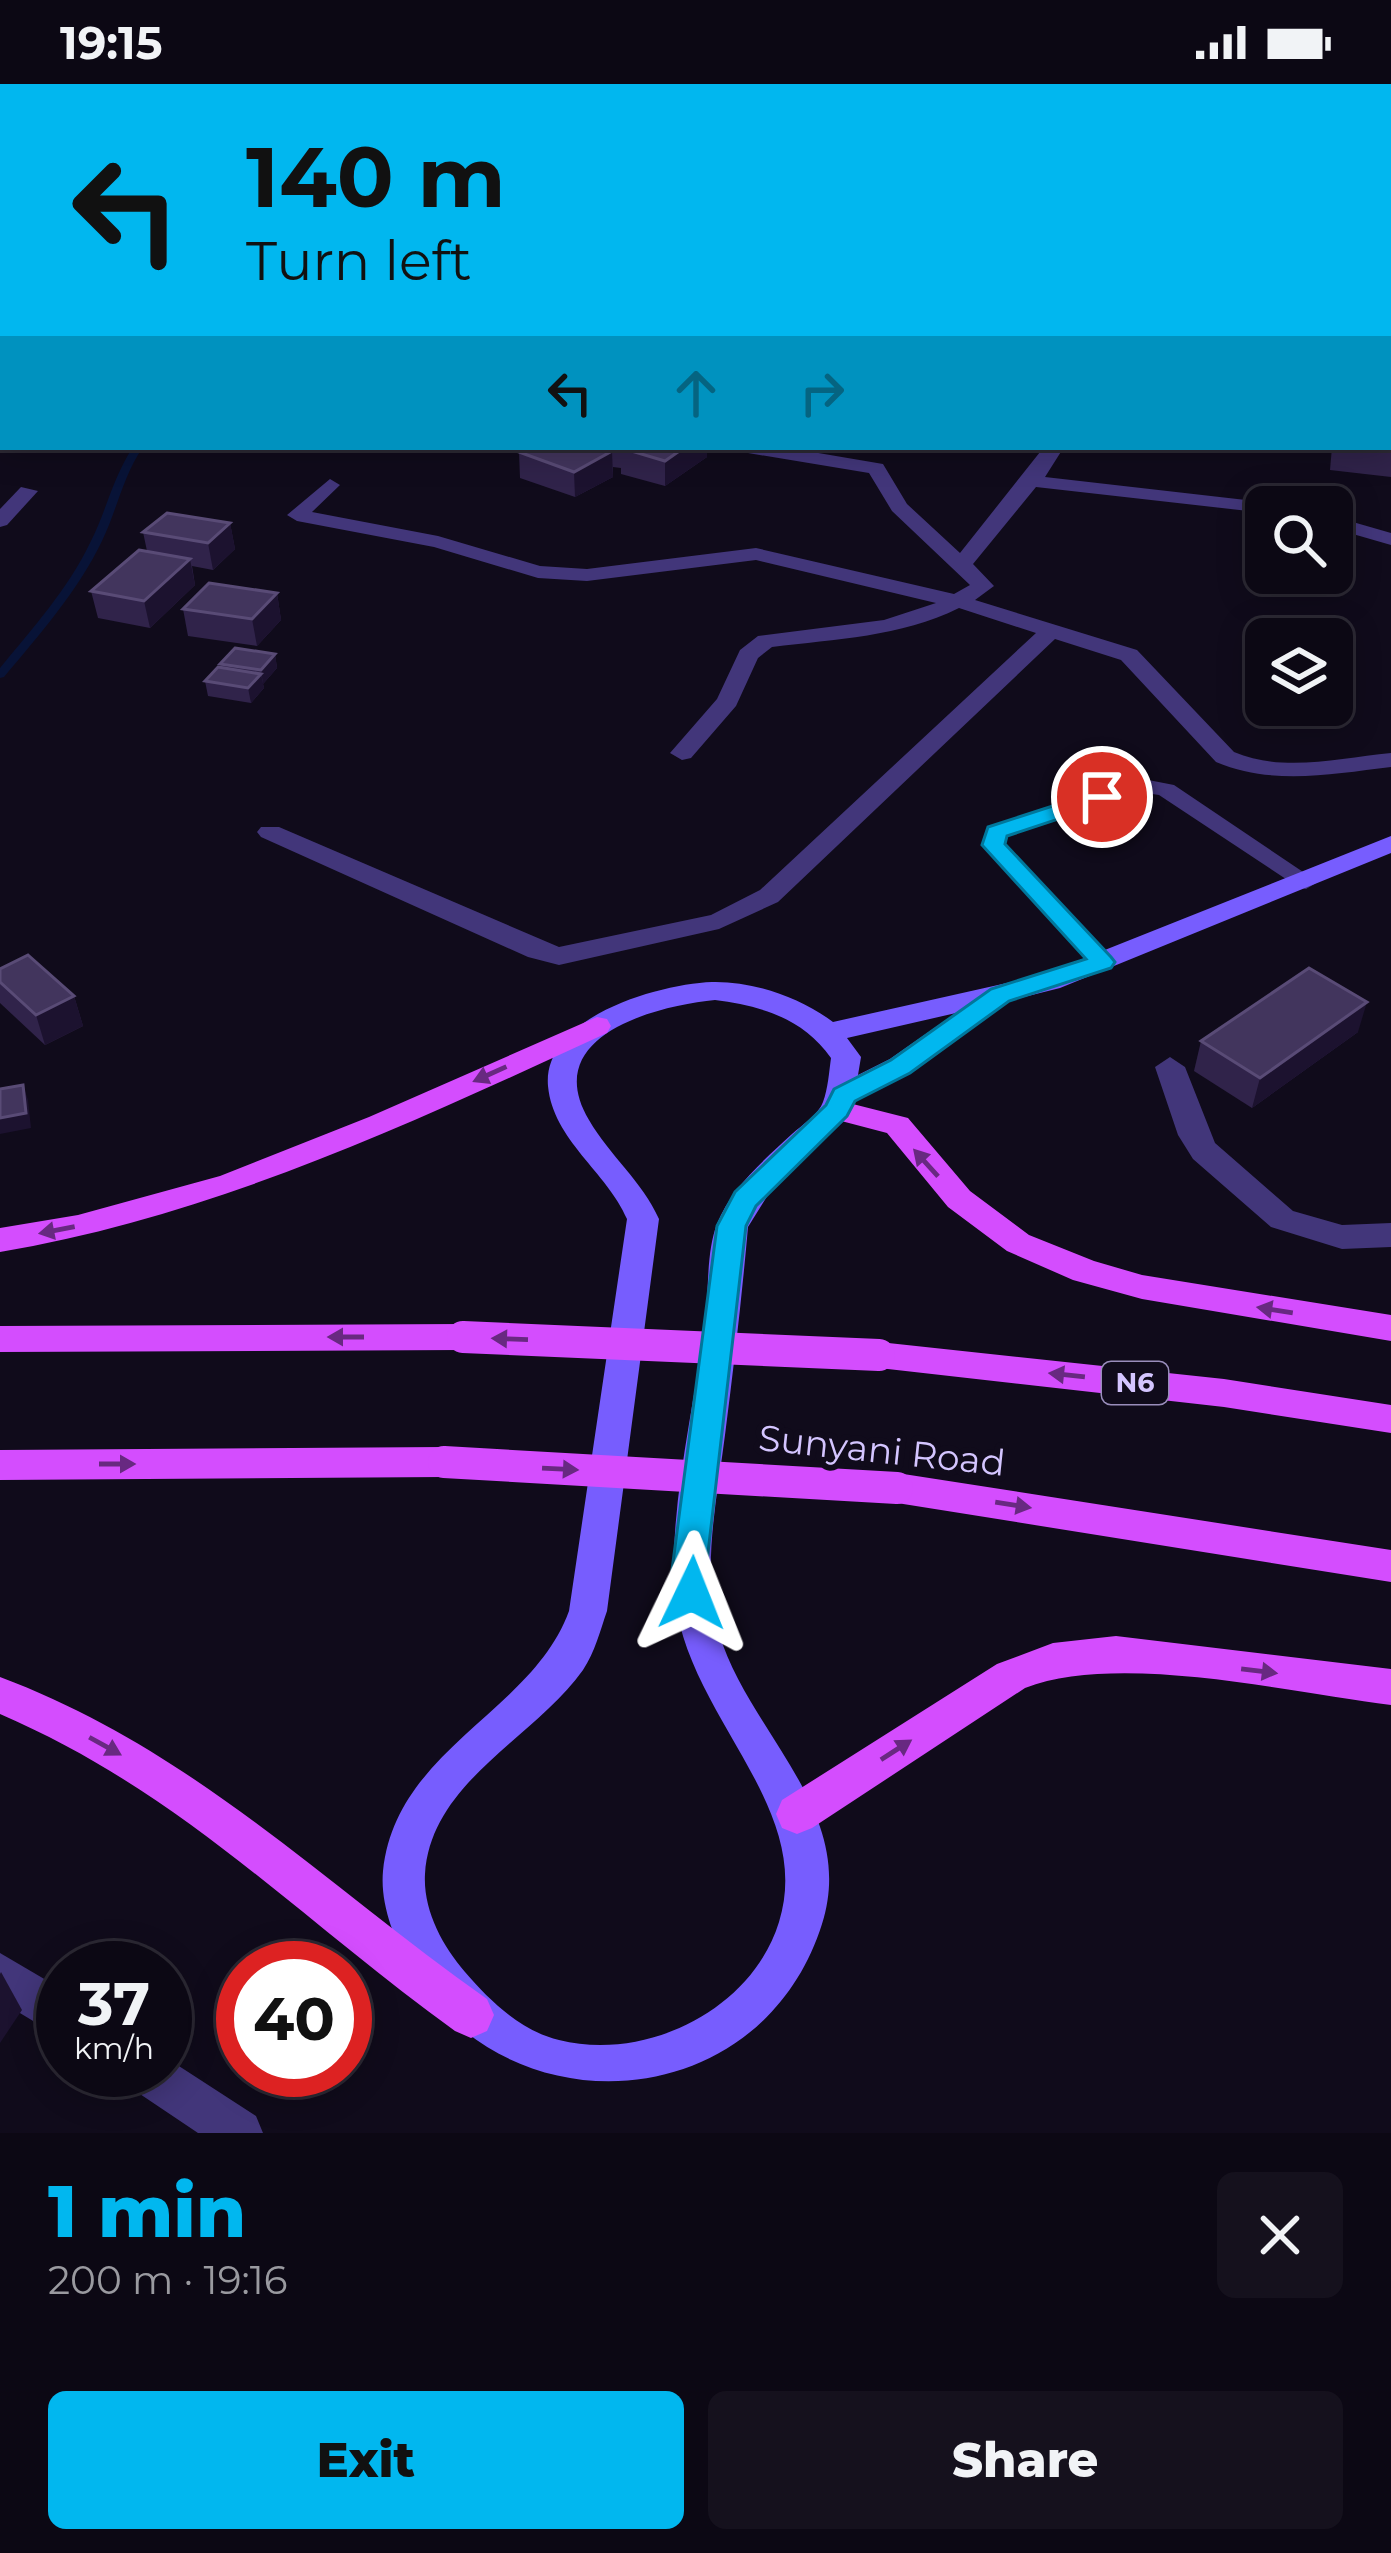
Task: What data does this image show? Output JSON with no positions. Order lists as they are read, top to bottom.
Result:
{
  "streets": {
    "main road": ["N6", "Sunyani Road"]
  },
  "page": {
    "status": "19:15",
    "turn": ["140 m", "Turn left"],
    "speed": "37 km/h",
    "limit": "40",
    "heading": ["1 min", "200 m · 19:16"],
    "buttons": ["Exit", "Share"]
  }
}
